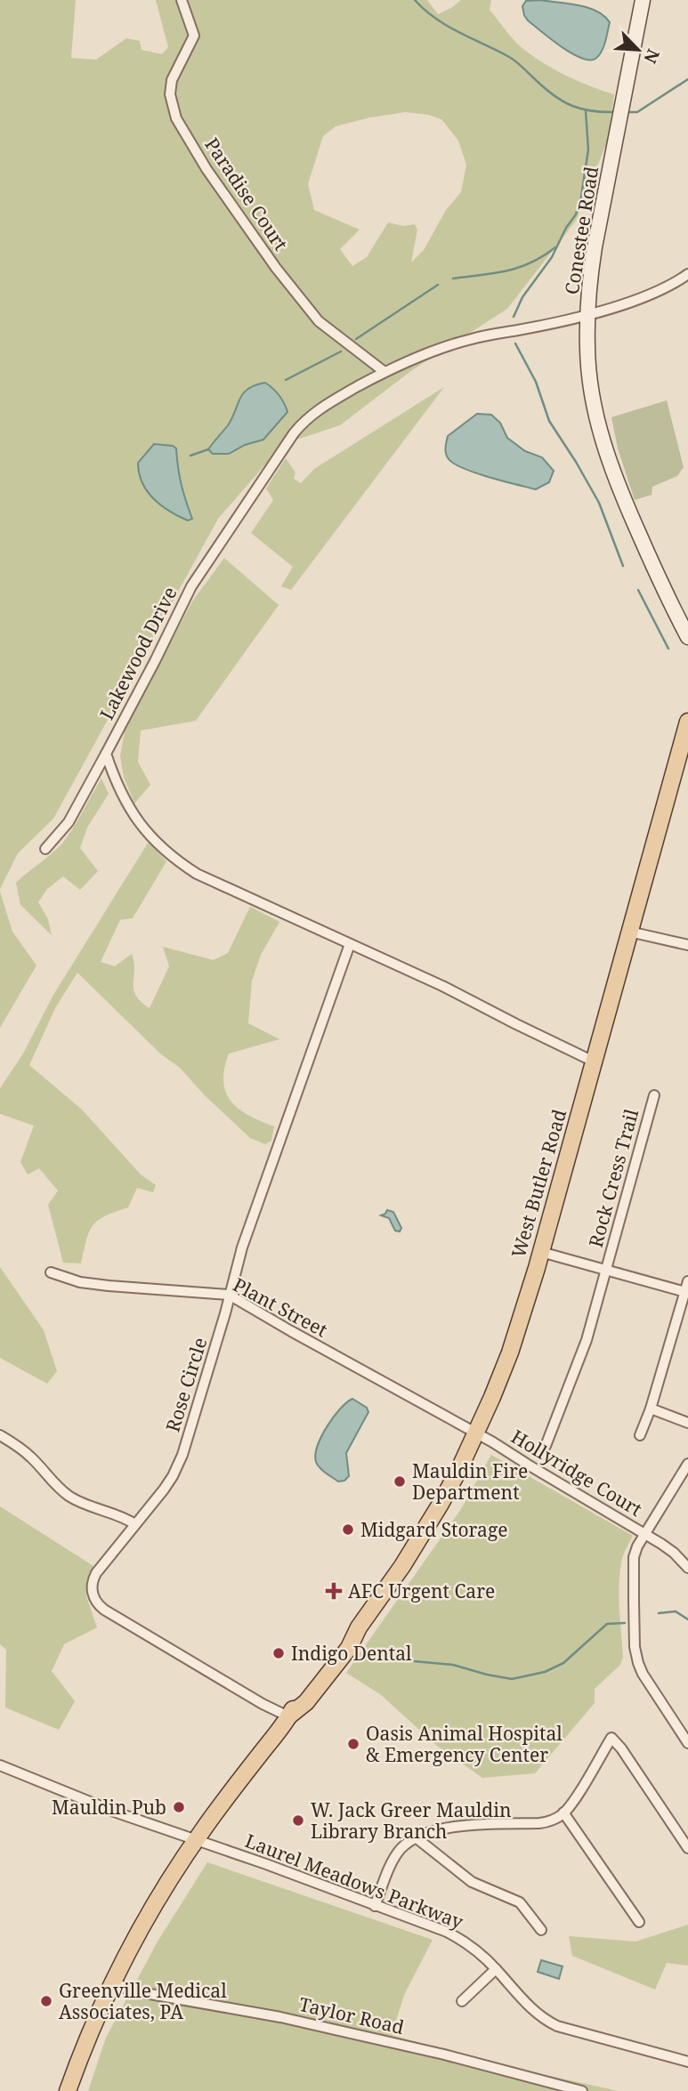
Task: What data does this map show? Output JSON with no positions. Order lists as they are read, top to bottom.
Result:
{
  "streets": {
    "main road": ["Conestee Road", "West Butler Road"],
    "street": [
      "Paradise Court",
      "Lakewood Drive",
      "Rock Cress Trail",
      "Plant Street",
      "Rose Circle",
      "Hollyridge Court",
      "Laurel Meadows Parkway",
      "Taylor Road"
    ]
  },
  "crossings": [
    ["Paradise Court", "Lakewood Drive"],
    ["Conestee Road", "Lakewood Drive"],
    ["West Butler Road", "Plant Street"],
    ["West Butler Road", "Rose Circle"],
    ["West Butler Road", "Hollyridge Court"],
    ["West Butler Road", "Laurel Meadows Parkway"],
    ["West Butler Road", "Taylor Road"],
    ["Plant Street", "Rose Circle"],
    ["Plant Street", "Hollyridge Court"]
  ],
  "places": {
    "other": [
      "Mauldin Fire Department",
      "Midgard Storage",
      "Indigo Dental",
      "Oasis Animal Hospital & Emergency Center",
      "Mauldin Pub",
      "W. Jack Greer Mauldin Library Branch",
      "Greenville Medical Associates, PA"
    ],
    "health": ["AFC Urgent Care"]
  },
  "north": "bottom right"
}
